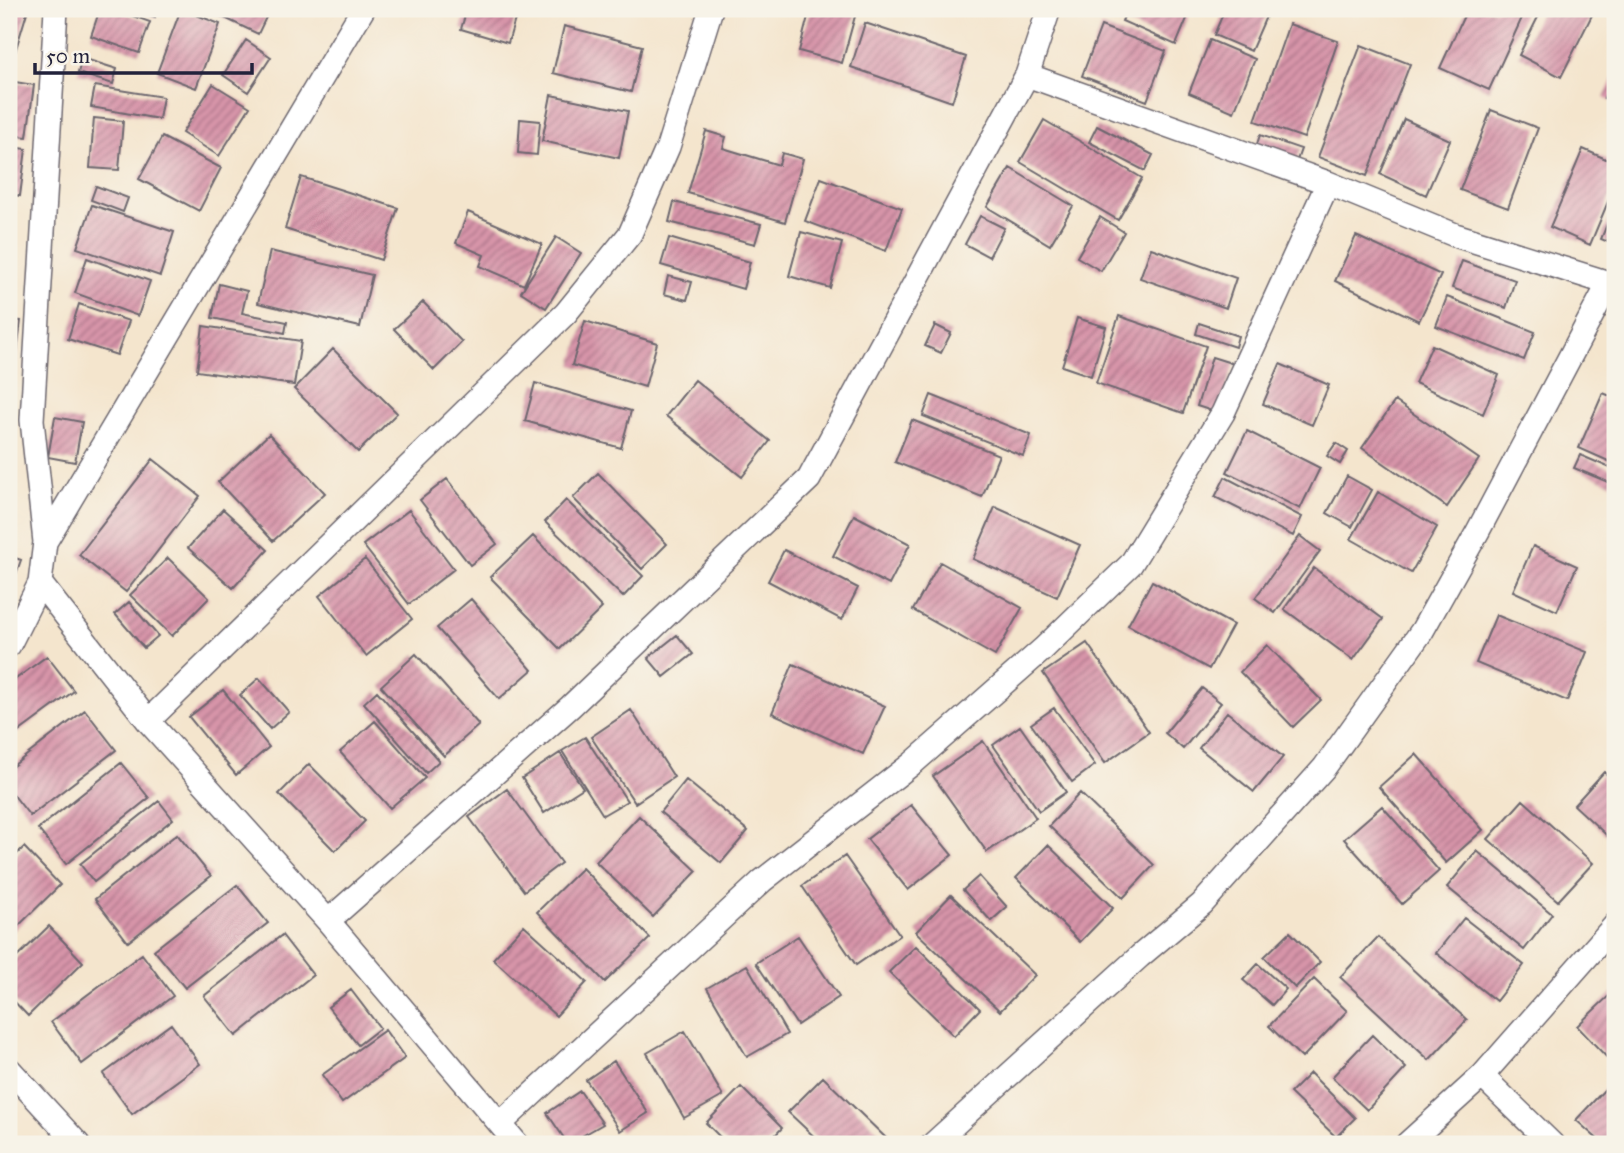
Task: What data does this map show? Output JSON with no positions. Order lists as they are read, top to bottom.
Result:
{
  "scale_bar": "50 m"
}
